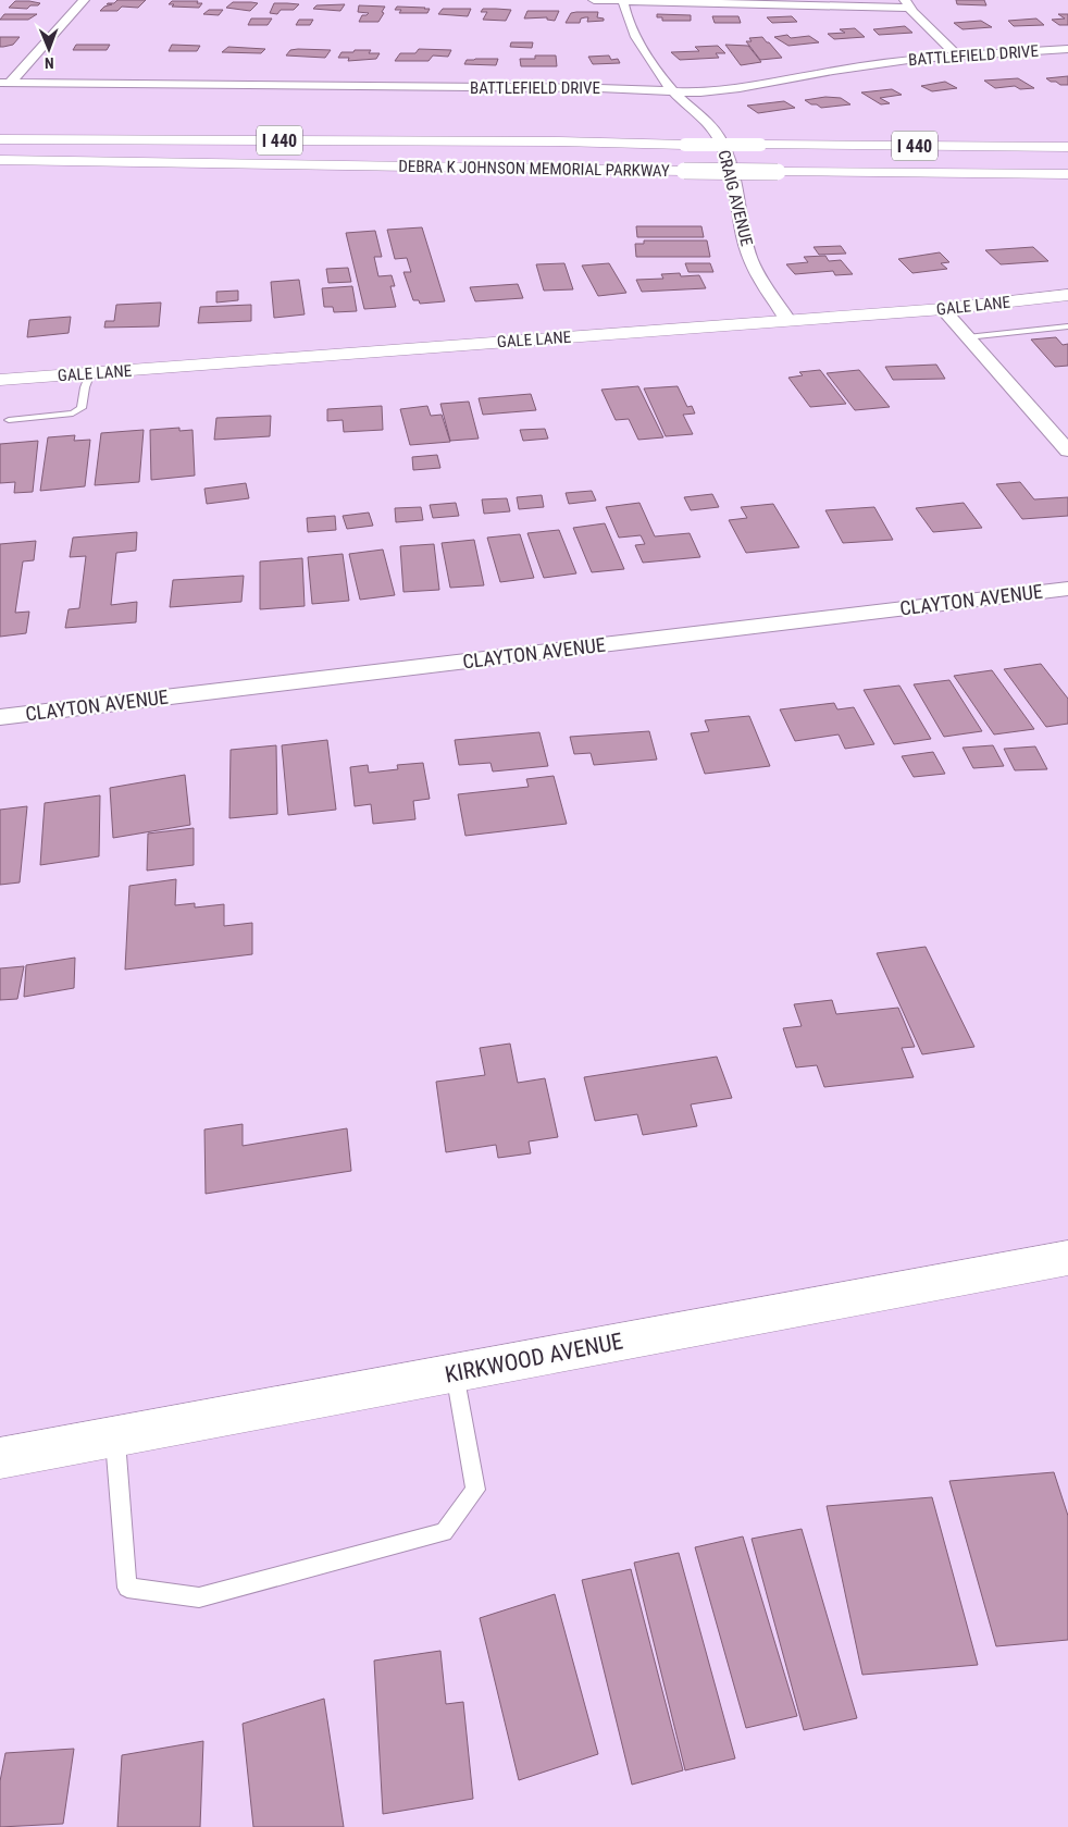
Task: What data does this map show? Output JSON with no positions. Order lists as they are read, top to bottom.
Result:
{
  "streets": {
    "main road": [
      "I 440",
      "DEBRA K JOHNSON MEMORIAL PARKWAY",
      "GALE LANE",
      "KIRKWOOD AVENUE"
    ],
    "street": ["BATTLEFIELD DRIVE", "CRAIG AVENUE", "CLAYTON AVENUE"]
  },
  "crossings": [
    ["BATTLEFIELD DRIVE", "CRAIG AVENUE"],
    ["CRAIG AVENUE", "GALE LANE"]
  ],
  "north": "bottom"
}
